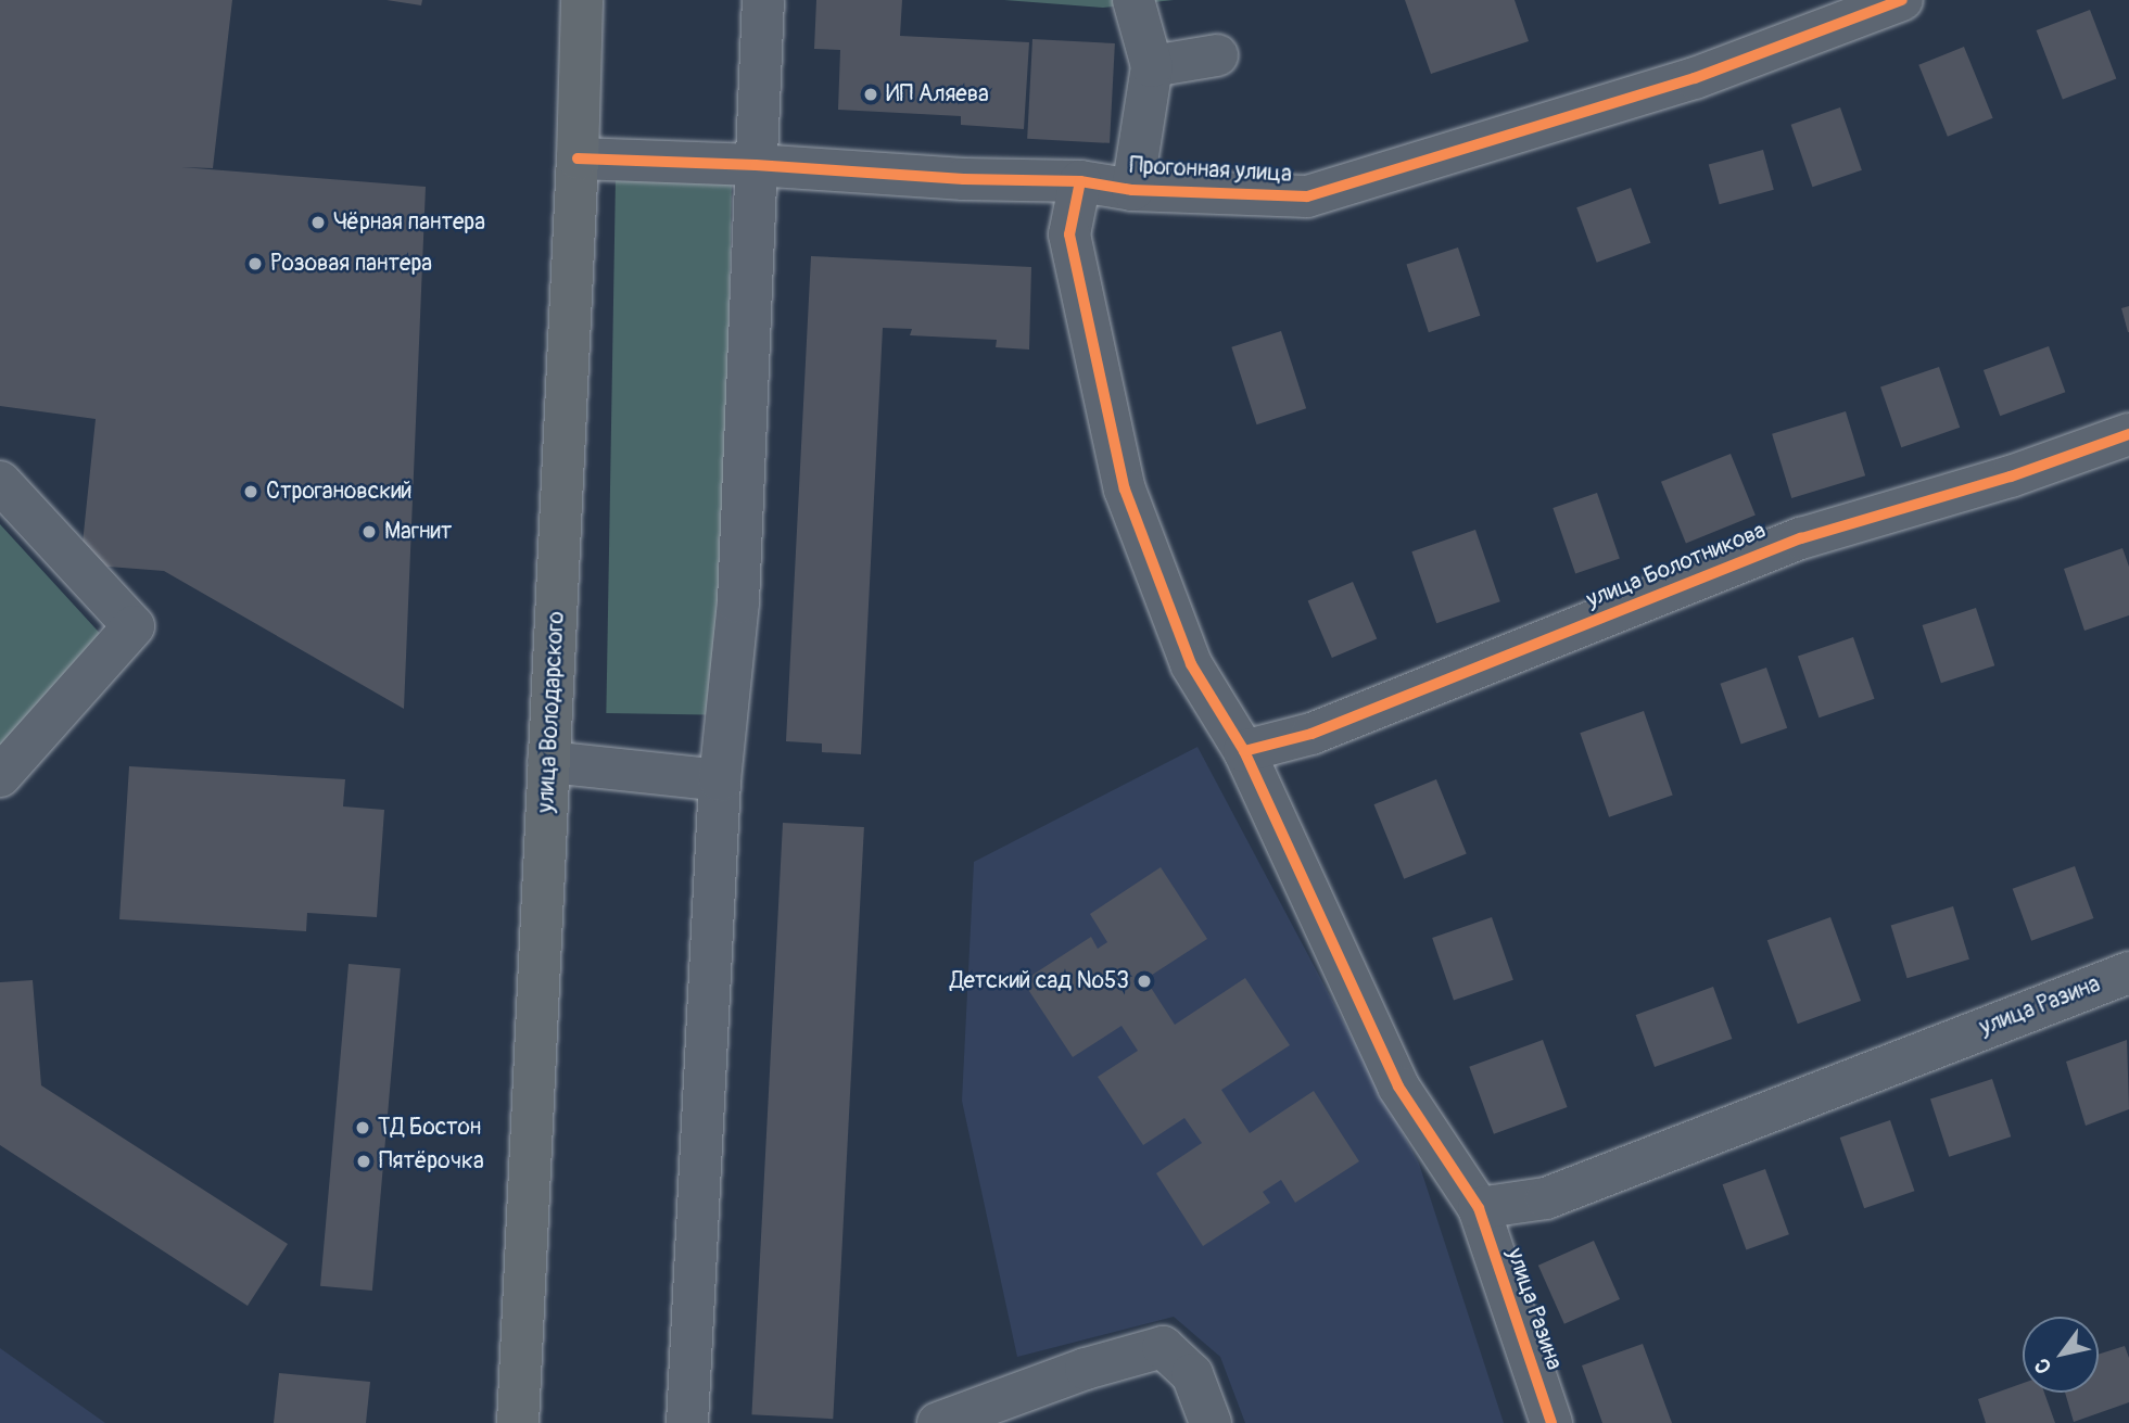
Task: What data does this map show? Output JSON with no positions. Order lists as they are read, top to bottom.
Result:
{
  "streets": {
    "main road": ["улица Володарского"],
    "street": ["Прогонная улица", "улица Болотникова", "улица Разина"]
  },
  "crossings": [
    ["Прогонная улица", "улица Володарского"]
  ],
  "places": [
    "ИП Аляева",
    "Чёрная пантера",
    "Розовая пантера",
    "Строгановский",
    "Магнит",
    "Детский сад №53",
    "ТД Бостон",
    "Пятёрочка"
  ],
  "north": "bottom left"
}
